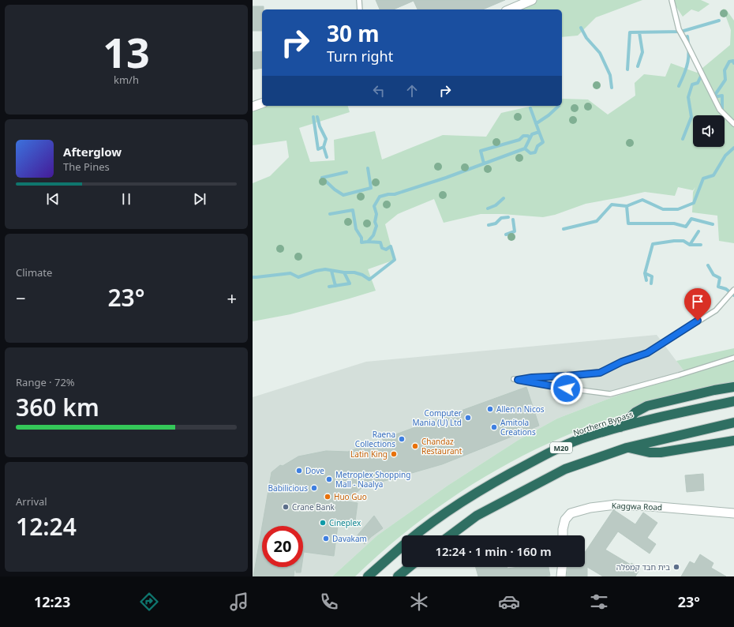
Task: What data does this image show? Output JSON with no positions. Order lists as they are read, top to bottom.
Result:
{
  "streets": {
    "highway": ["Northern Bypass", "M20"],
    "street": ["Kaggwa Road"]
  },
  "places": [
    "Allen n Nicos",
    "Computer Mania (U) Ltd",
    "Amitola Creations",
    "Raena Collections",
    "Chandaz Restaurant",
    "Latin King",
    "Dove",
    "Metroplex Shopping Mall - Naalya",
    "Babilicious",
    "Huo Guo",
    "Crane Bank",
    "Cineplex",
    "Davakam",
    "בית חבד קמפלה"
  ],
  "page": {
    "tile": [
      ["13", "km/h"],
      "Climate",
      ["Range · 72%", "360 km"],
      ["Arrival", "12:24"]
    ],
    "turn": ["30 m", "Turn right"],
    "song": ["Afterglow", "The Pines"],
    "heat": ["−", "23°", "+"],
    "limit": "20",
    "trip": "12:24 · 1 min · 160 m",
    "tabs": ["12:23", "23°"]
  }
}
